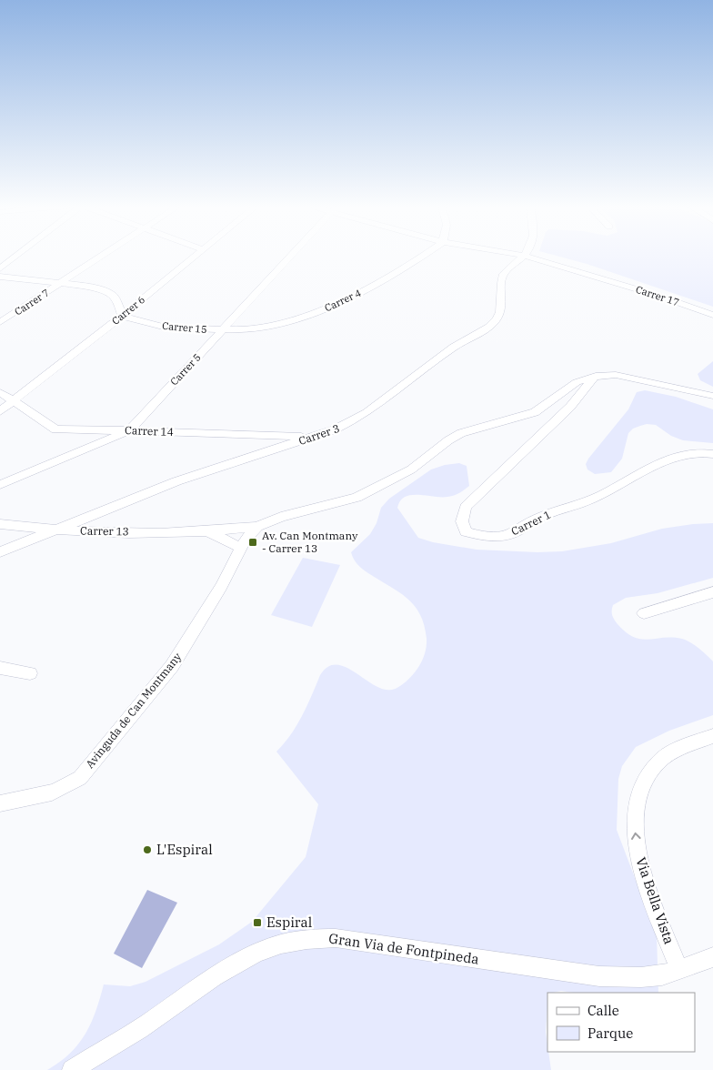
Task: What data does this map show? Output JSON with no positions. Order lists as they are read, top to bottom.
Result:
{
  "streets": {
    "street": [
      "Carrer 17",
      "Carrer 4",
      "Carrer 7",
      "Carrer 6",
      "Carrer 15",
      "Carrer 5",
      "Carrer 14",
      "Carrer 3",
      "Carrer 1",
      "Carrer 13",
      "Avinguda de Can Montmany",
      "Via Bella Vista",
      "Gran Via de Fontpineda"
    ]
  },
  "crossings": [
    ["Carrer 4", "Carrer 15"],
    ["Carrer 4", "Carrer 5"],
    ["Carrer 6", "Carrer 15"],
    ["Carrer 6", "Carrer 14"],
    ["Carrer 15", "Carrer 5"],
    ["Carrer 5", "Carrer 14"],
    ["Carrer 14", "Carrer 3"],
    ["Carrer 3", "Carrer 13"],
    ["Carrer 1", "Avinguda de Can Montmany"],
    ["Carrer 13", "Avinguda de Can Montmany"],
    ["Via Bella Vista", "Gran Via de Fontpineda"]
  ],
  "one_way": ["Via Bella Vista"],
  "places": {
    "transit": ["Av. Can Montmany - Carrer 13", "Espiral"],
    "other": ["L'Espiral"]
  },
  "legend": ["Calle", "Parque"]
}
